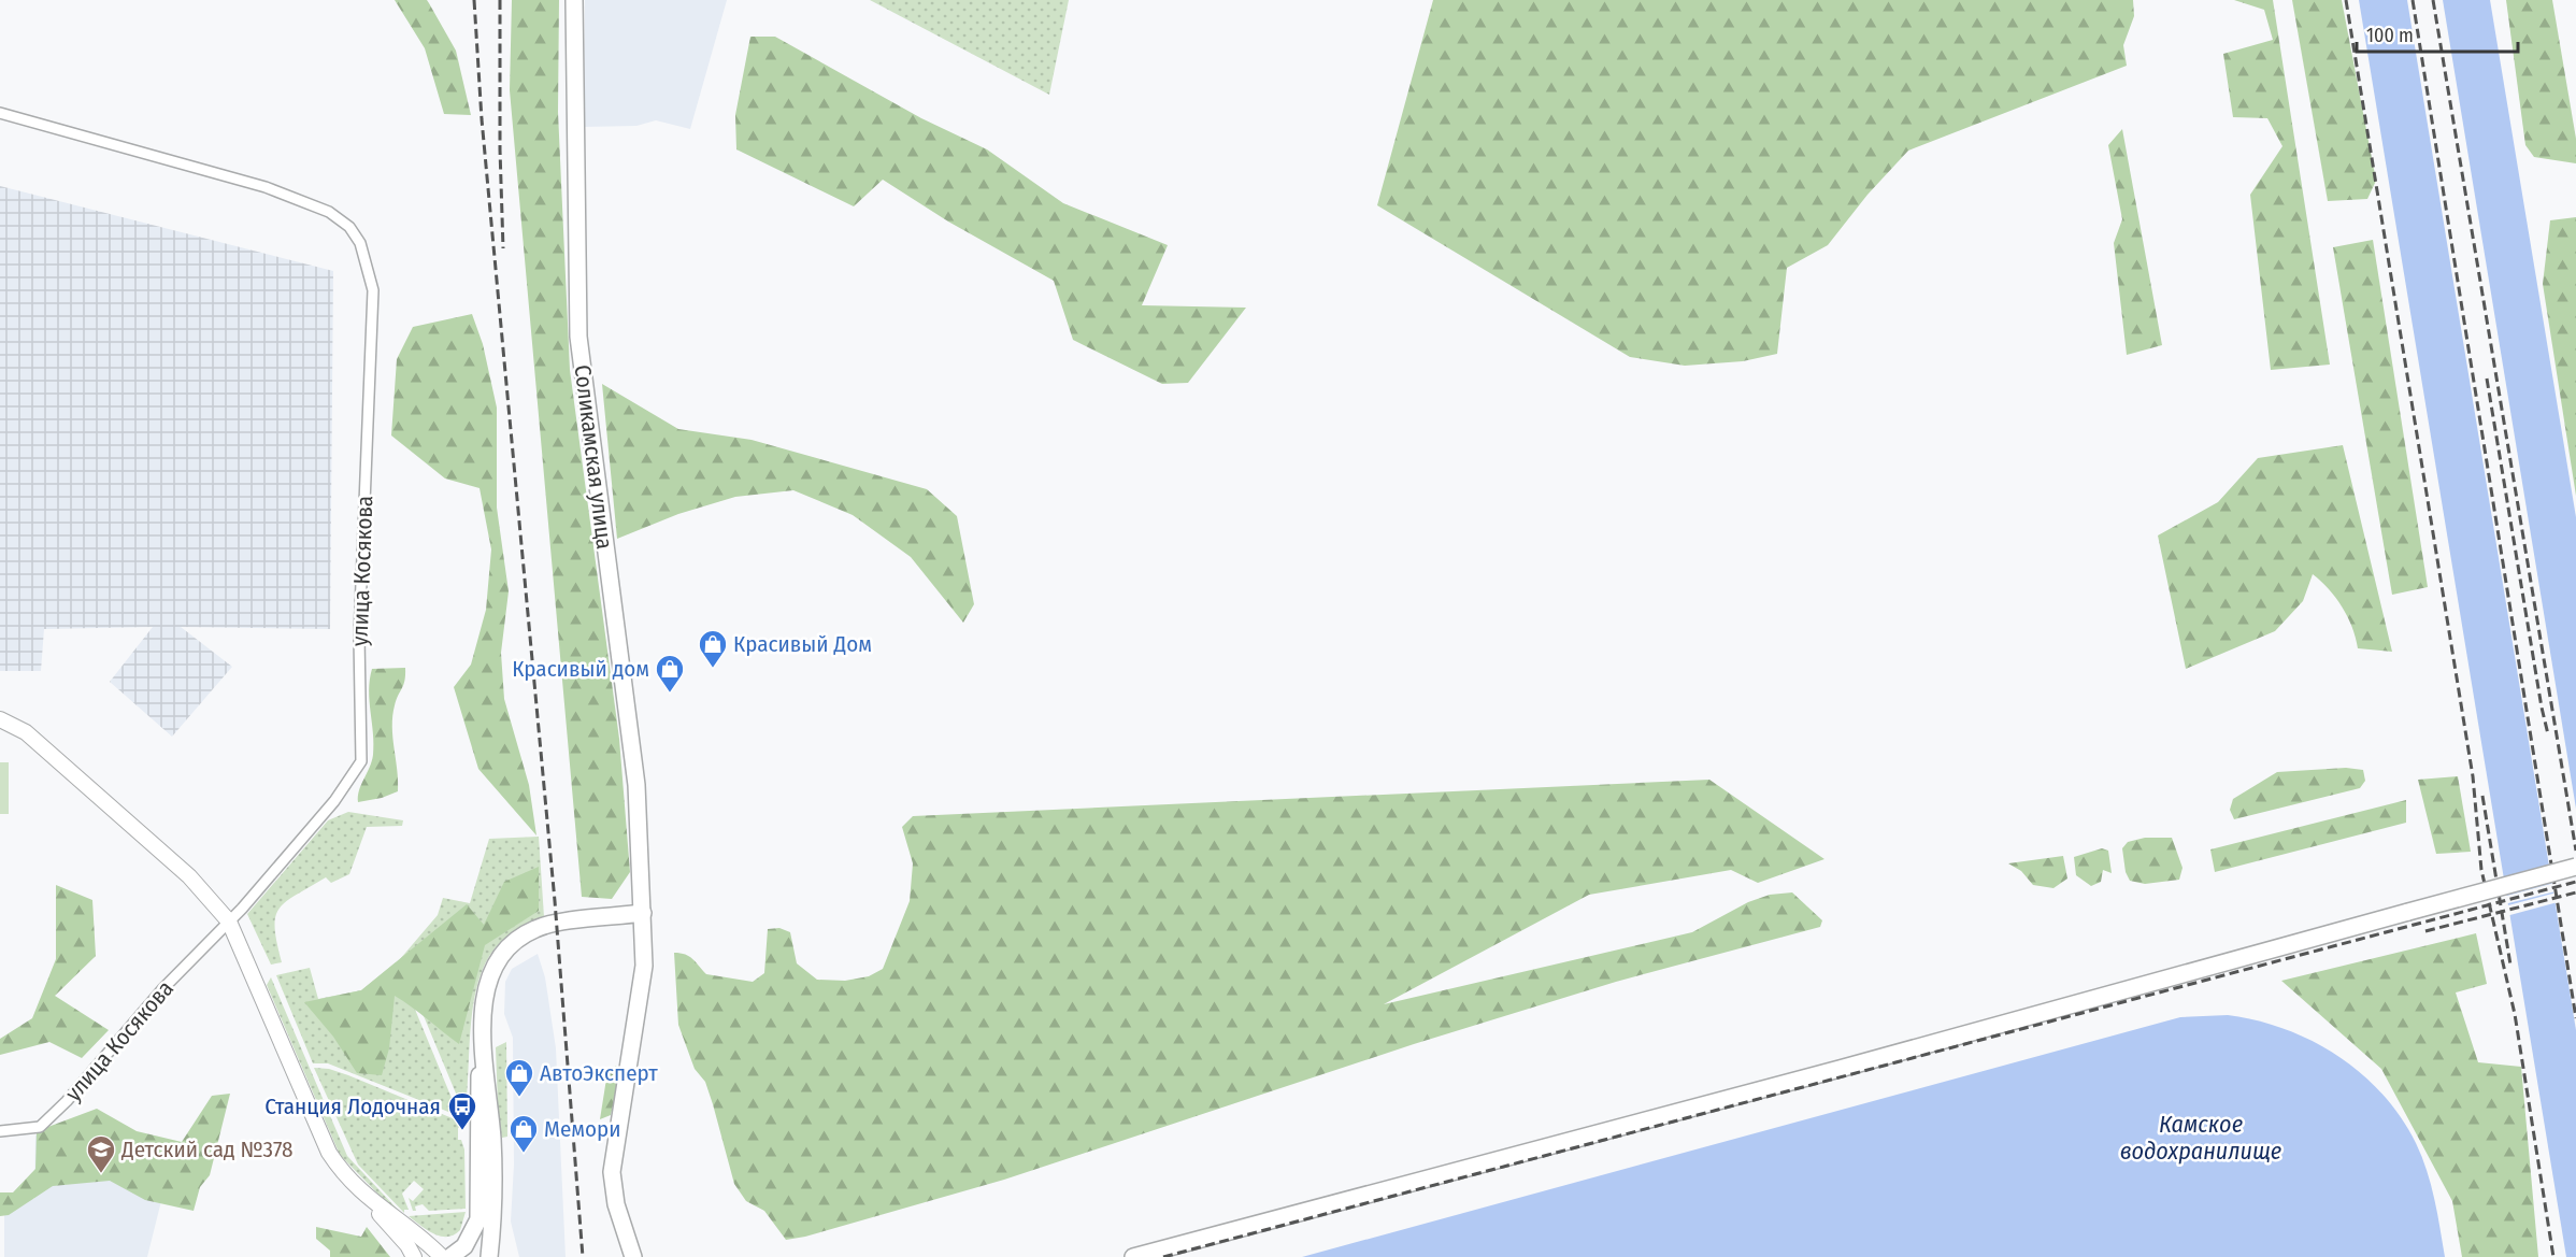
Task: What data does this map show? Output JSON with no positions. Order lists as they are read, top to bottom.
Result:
{
  "streets": {
    "main road": ["Соликамская улица"],
    "street": ["улица Косякова"]
  },
  "water": ["Камское водохранилище"],
  "places": {
    "shop": [
      "Красивый Дом",
      "Красивый дом",
      "АвтоЭксперт",
      "Мемори"
    ],
    "bus stop": ["Станция Лодочная"],
    "school or university": ["Детский сад №378"]
  },
  "scale_bar": "100 m"
}
